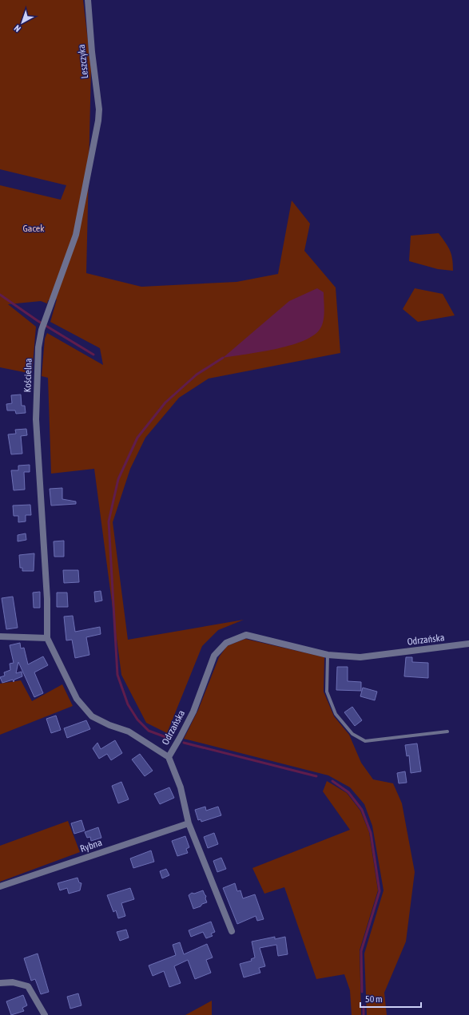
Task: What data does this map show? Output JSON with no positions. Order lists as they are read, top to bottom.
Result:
{
  "streets": {
    "street": [
      "Leszczyka",
      "Kościelna",
      "Odrzańska",
      "Rybna"
    ]
  },
  "crossings": [
    ["Leszczyka", "Kościelna"],
    ["Kościelna", "Odrzańska"]
  ],
  "parks": ["Gacek"],
  "scale_bar": "50 m",
  "north": "bottom left"
}
